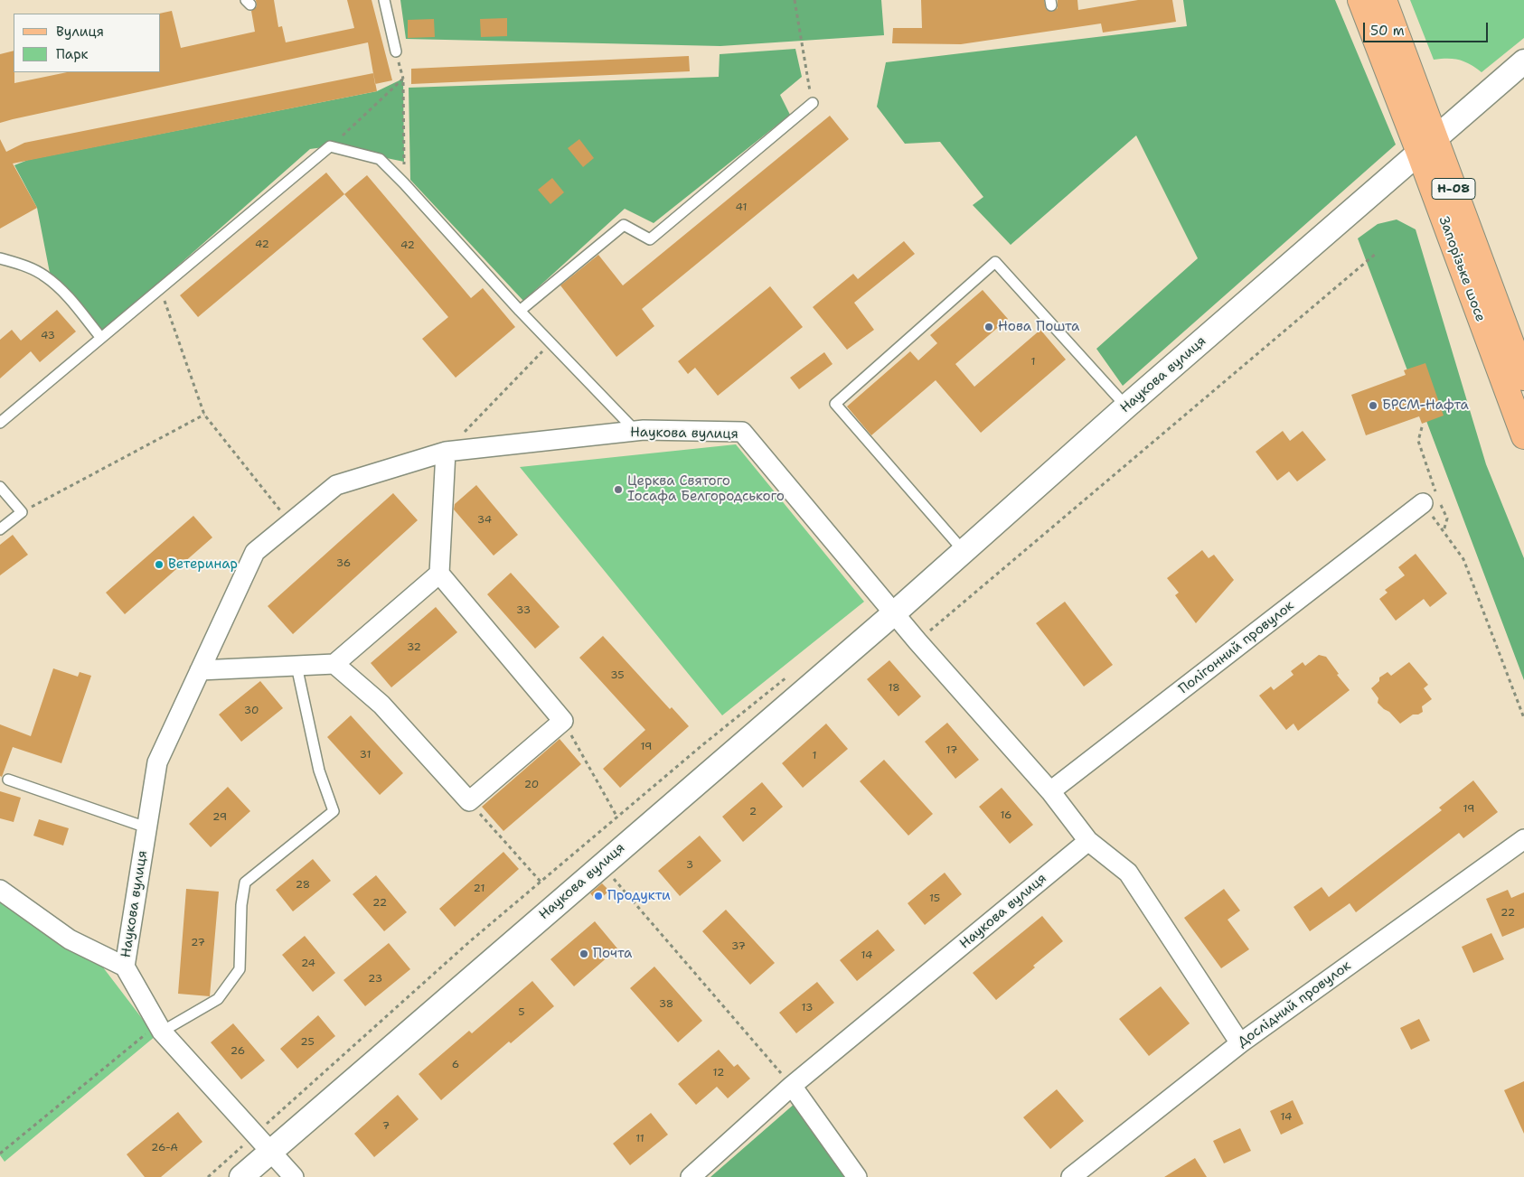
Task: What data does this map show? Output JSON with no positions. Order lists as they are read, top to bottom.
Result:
{
  "streets": {
    "main road": ["Н-08", "Запорізьке шосе"],
    "street": ["Наукова вулиця", "Полігонний провулок", "Дослідний провулок"]
  },
  "crossings": [
    ["Запорізьке шосе", "Наукова вулиця"],
    ["Наукова вулиця", "Полігонний провулок"]
  ],
  "places": [
    "Нова Пошта",
    "БРСМ-Нафта",
    "Церква Святого Іосафа Белгородського",
    "Ветеринар",
    "Продукти",
    "Почта"
  ],
  "house_numbers": [
    "41",
    "42",
    "42",
    "43",
    "1",
    "34",
    "36",
    "33",
    "32",
    "35",
    "18",
    "30",
    "19",
    "17",
    "31",
    "1",
    "20",
    "19",
    "2",
    "16",
    "29",
    "3",
    "28",
    "21",
    "15",
    "22",
    "22",
    "27",
    "37",
    "14",
    "24",
    "23",
    "38",
    "13",
    "5",
    "25",
    "26",
    "6",
    "12",
    "14",
    "7",
    "11",
    "26-А"
  ],
  "legend": ["Вулиця", "Парк"],
  "scale_bar": "50 m"
}
